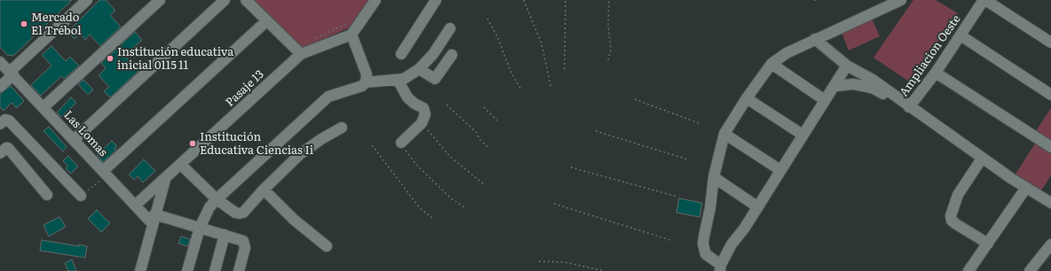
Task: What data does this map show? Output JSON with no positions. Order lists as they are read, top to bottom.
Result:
{
  "streets": {
    "street": ["Ampliacion Oeste", "Pasaje 13", "Las Lomas"]
  },
  "crossings": [
    ["Pasaje 13", "Las Lomas"]
  ],
  "places": ["Mercado El Trébol", "Institución educativa inicial 0115 11", "Institución Educativa Ciencias Ii"]
}
